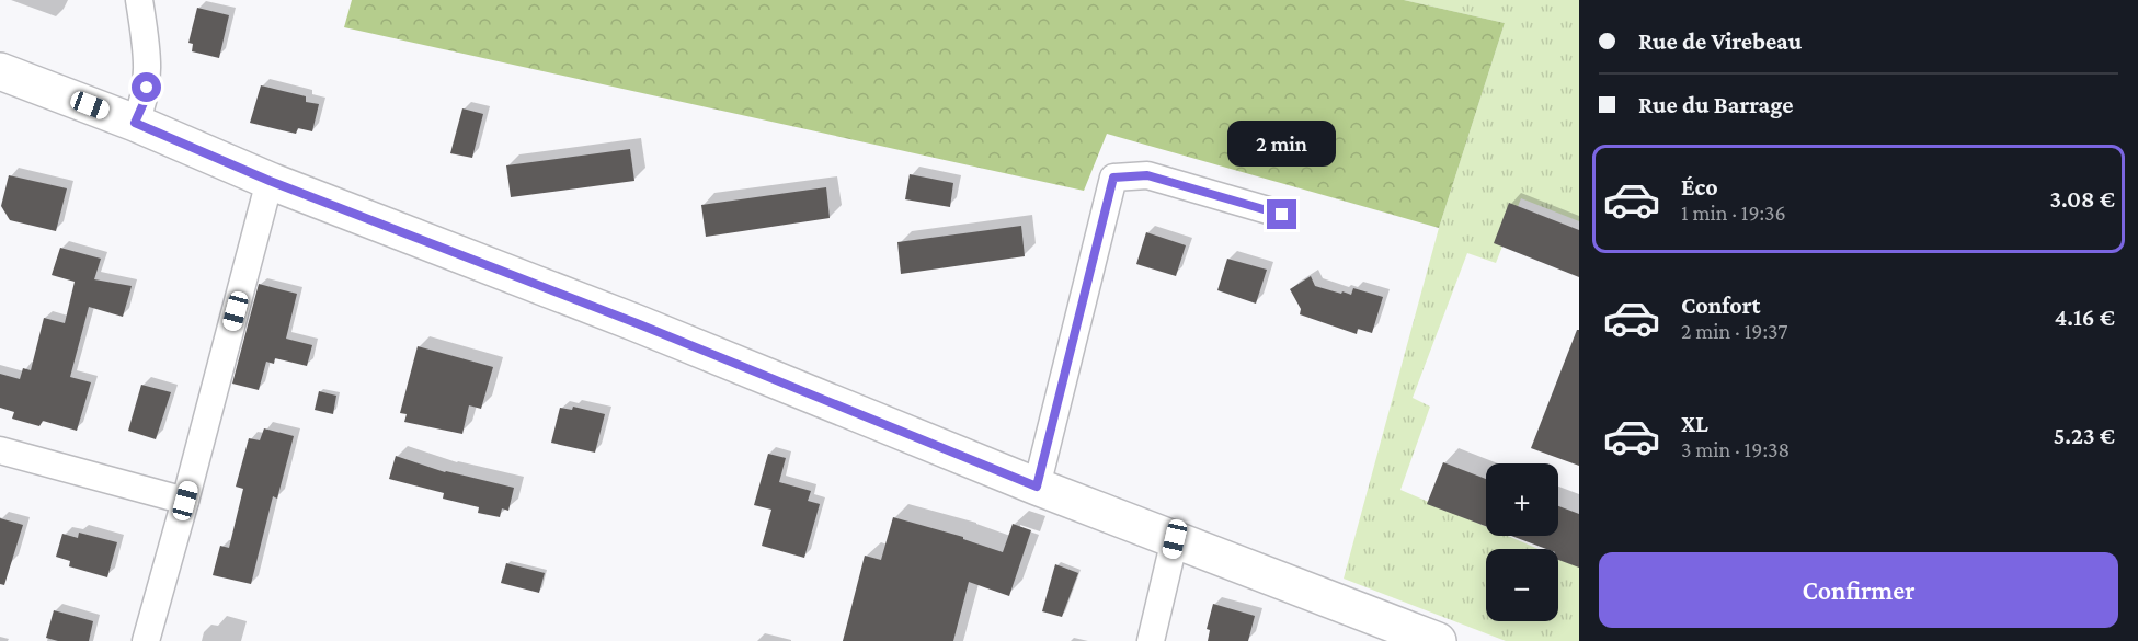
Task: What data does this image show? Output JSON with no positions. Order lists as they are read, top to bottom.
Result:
{
  "page": {
    "banner": ["Rue de Virebeau", "Rue du Barrage"],
    "bubble": "2 min",
    "list": [
      {
        "name": "Éco",
        "note": "1 min · 19:36",
        "value": "3.08 €"
      },
      {
        "name": "Confort",
        "note": "2 min · 19:37",
        "value": "4.16 €"
      },
      {
        "name": "XL",
        "note": "3 min · 19:38",
        "value": "5.23 €"
      }
    ],
    "map_buttons": ["+", "−"],
    "buttons": "Confirmer"
  }
}
